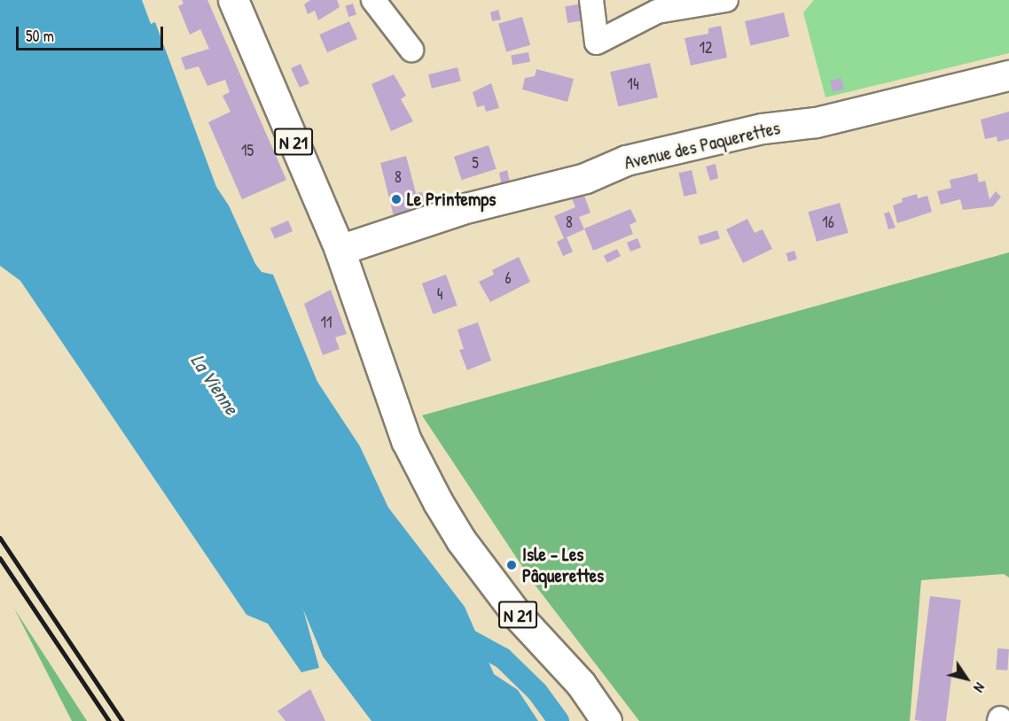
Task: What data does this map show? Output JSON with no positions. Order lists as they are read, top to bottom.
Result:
{
  "streets": {
    "main road": ["N 21", "Avenue des Paquerettes"]
  },
  "crossings": [
    ["N 21", "Avenue des Paquerettes"]
  ],
  "water": ["La Vienne"],
  "places": ["Le Printemps", "Isle - Les Pâquerettes"],
  "house_numbers": [
    "12",
    "14",
    "15",
    "5",
    "8",
    "8",
    "16",
    "6",
    "4",
    "11"
  ],
  "scale_bar": "50 m",
  "north": "bottom right"
}
